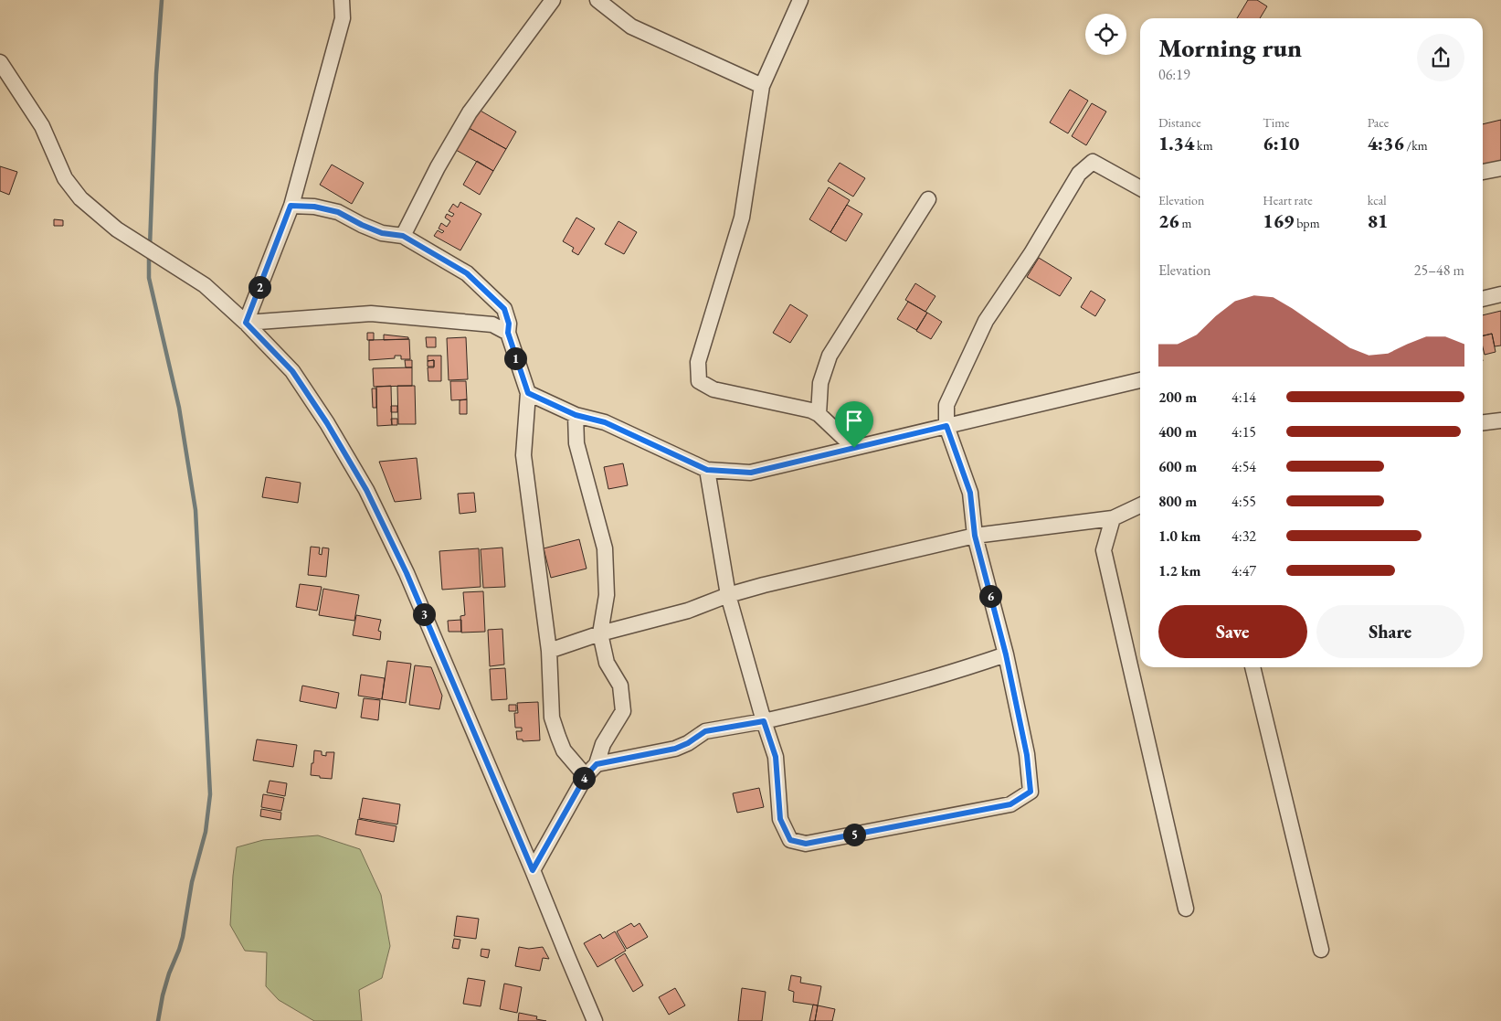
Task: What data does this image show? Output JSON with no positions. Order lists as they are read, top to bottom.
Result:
{
  "page": {
    "heading": ["Morning run", "06:19"],
    "stats": [
      ["Distance", "1.34 km"],
      ["Time", "6:10"],
      ["Pace", "4:36 /km"],
      ["Elevation", "26 m"],
      ["Heart rate", "169 bpm"],
      ["kcal", "81"]
    ],
    "chart": ["Elevation", "25–48 m"],
    "pins": [
      "2",
      "1",
      "6",
      "3",
      "4",
      "5"
    ],
    "list": [
      {
        "name": "200 m",
        "note": "4:14"
      },
      {
        "name": "400 m",
        "note": "4:15"
      },
      {
        "name": "600 m",
        "note": "4:54"
      },
      {
        "name": "800 m",
        "note": "4:55"
      },
      {
        "name": "1.0 km",
        "note": "4:32"
      },
      {
        "name": "1.2 km",
        "note": "4:47"
      }
    ],
    "buttons": ["Save", "Share"]
  }
}
